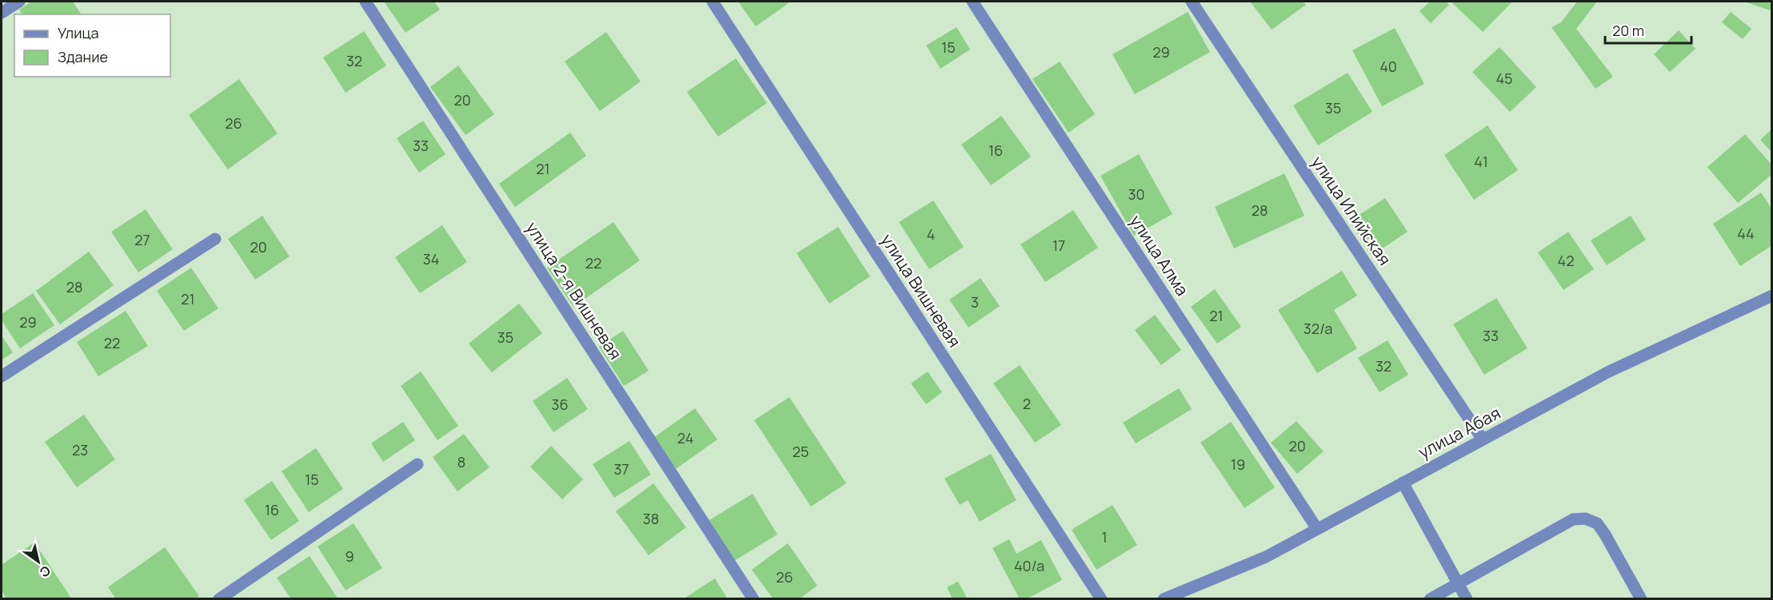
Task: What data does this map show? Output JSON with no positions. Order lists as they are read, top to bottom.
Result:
{
  "streets": {
    "street": [
      "улица Илийская",
      "улица Алма",
      "улица 2-я Вишневая",
      "улица Вишневая",
      "улица Абая"
    ]
  },
  "crossings": [
    ["улица Илийская", "улица Абая"],
    ["улица Алма", "улица Абая"]
  ],
  "house_numbers": [
    "15",
    "29",
    "32",
    "40",
    "45",
    "20",
    "35",
    "26",
    "33",
    "16",
    "41",
    "21",
    "30",
    "28",
    "44",
    "4",
    "27",
    "17",
    "20",
    "34",
    "42",
    "22",
    "28",
    "21",
    "3",
    "21",
    "29",
    "32/а",
    "33",
    "35",
    "22",
    "32",
    "2",
    "36",
    "24",
    "20",
    "23",
    "25",
    "8",
    "19",
    "37",
    "15",
    "16",
    "38",
    "1",
    "9",
    "40/а",
    "26"
  ],
  "legend": ["Улица", "Здание"],
  "scale_bar": "20 m",
  "north": "bottom right"
}
